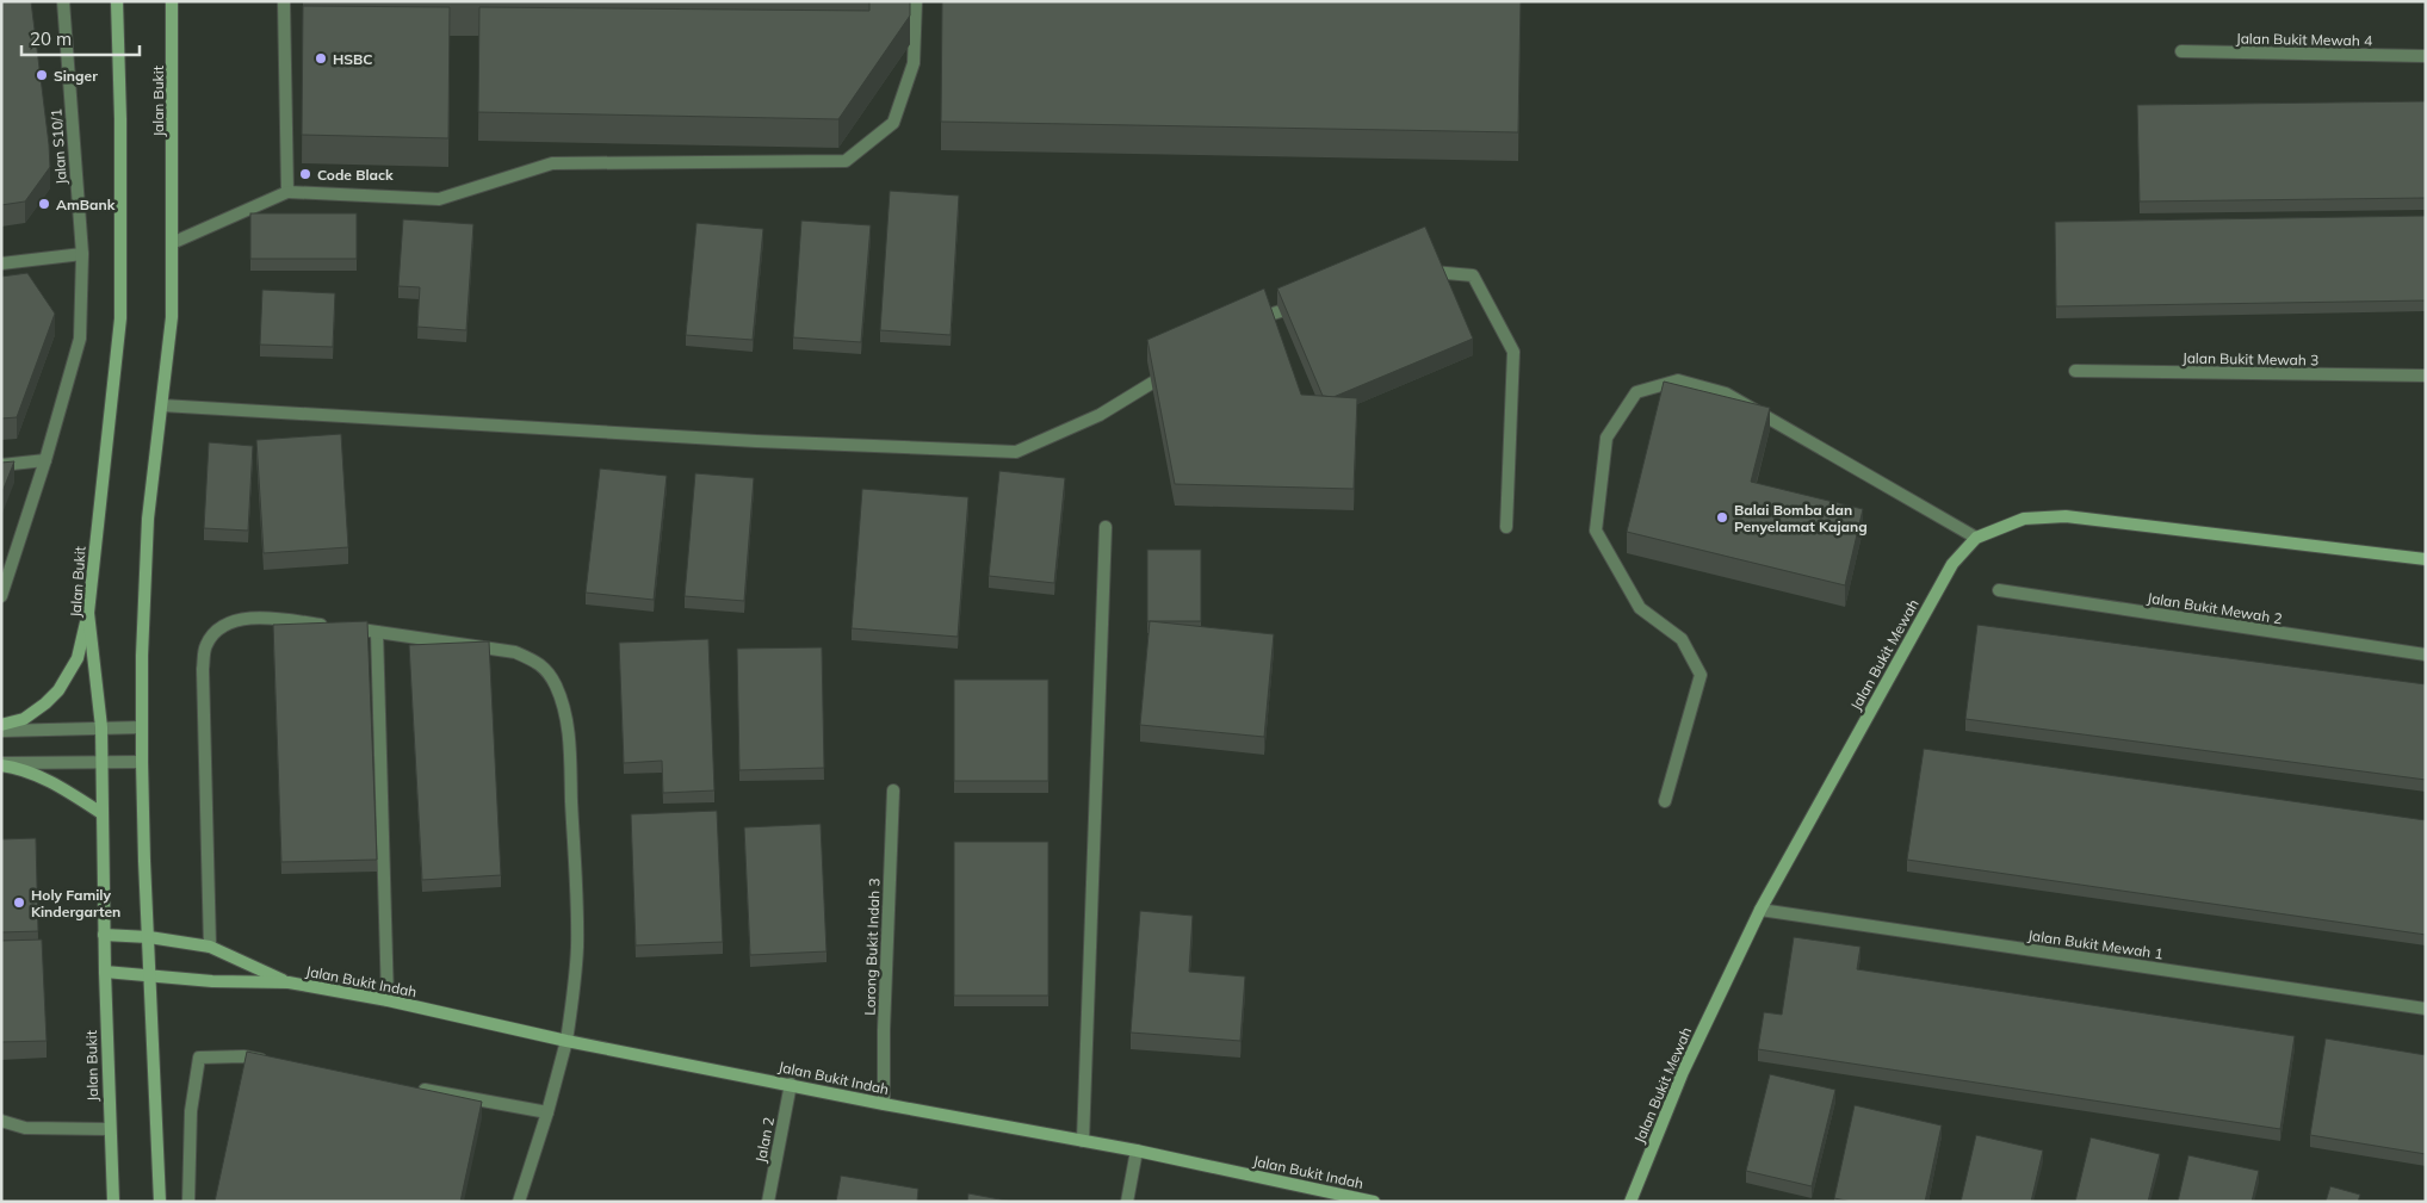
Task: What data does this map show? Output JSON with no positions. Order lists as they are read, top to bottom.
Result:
{
  "streets": {
    "street": [
      "Jalan Bukit Mewah 4",
      "Jalan Bukit",
      "Jalan S10/1",
      "Jalan Bukit Mewah 3",
      "Jalan Bukit Mewah 2",
      "Jalan Bukit Mewah",
      "Jalan Bukit Mewah 1",
      "Lorong Bukit Indah 3",
      "Jalan Bukit Indah",
      "Jalan 2"
    ]
  },
  "crossings": [
    ["Jalan Bukit", "Jalan Bukit Indah"],
    ["Jalan Bukit Mewah", "Jalan Bukit Mewah 1"],
    ["Lorong Bukit Indah 3", "Jalan Bukit Indah"],
    ["Jalan Bukit Indah", "Jalan 2"]
  ],
  "places": [
    "HSBC",
    "Singer",
    "Code Black",
    "AmBank",
    "Balai Bomba dan Penyelamat Kajang",
    "Holy Family Kindergarten"
  ],
  "scale_bar": "20 m"
}
